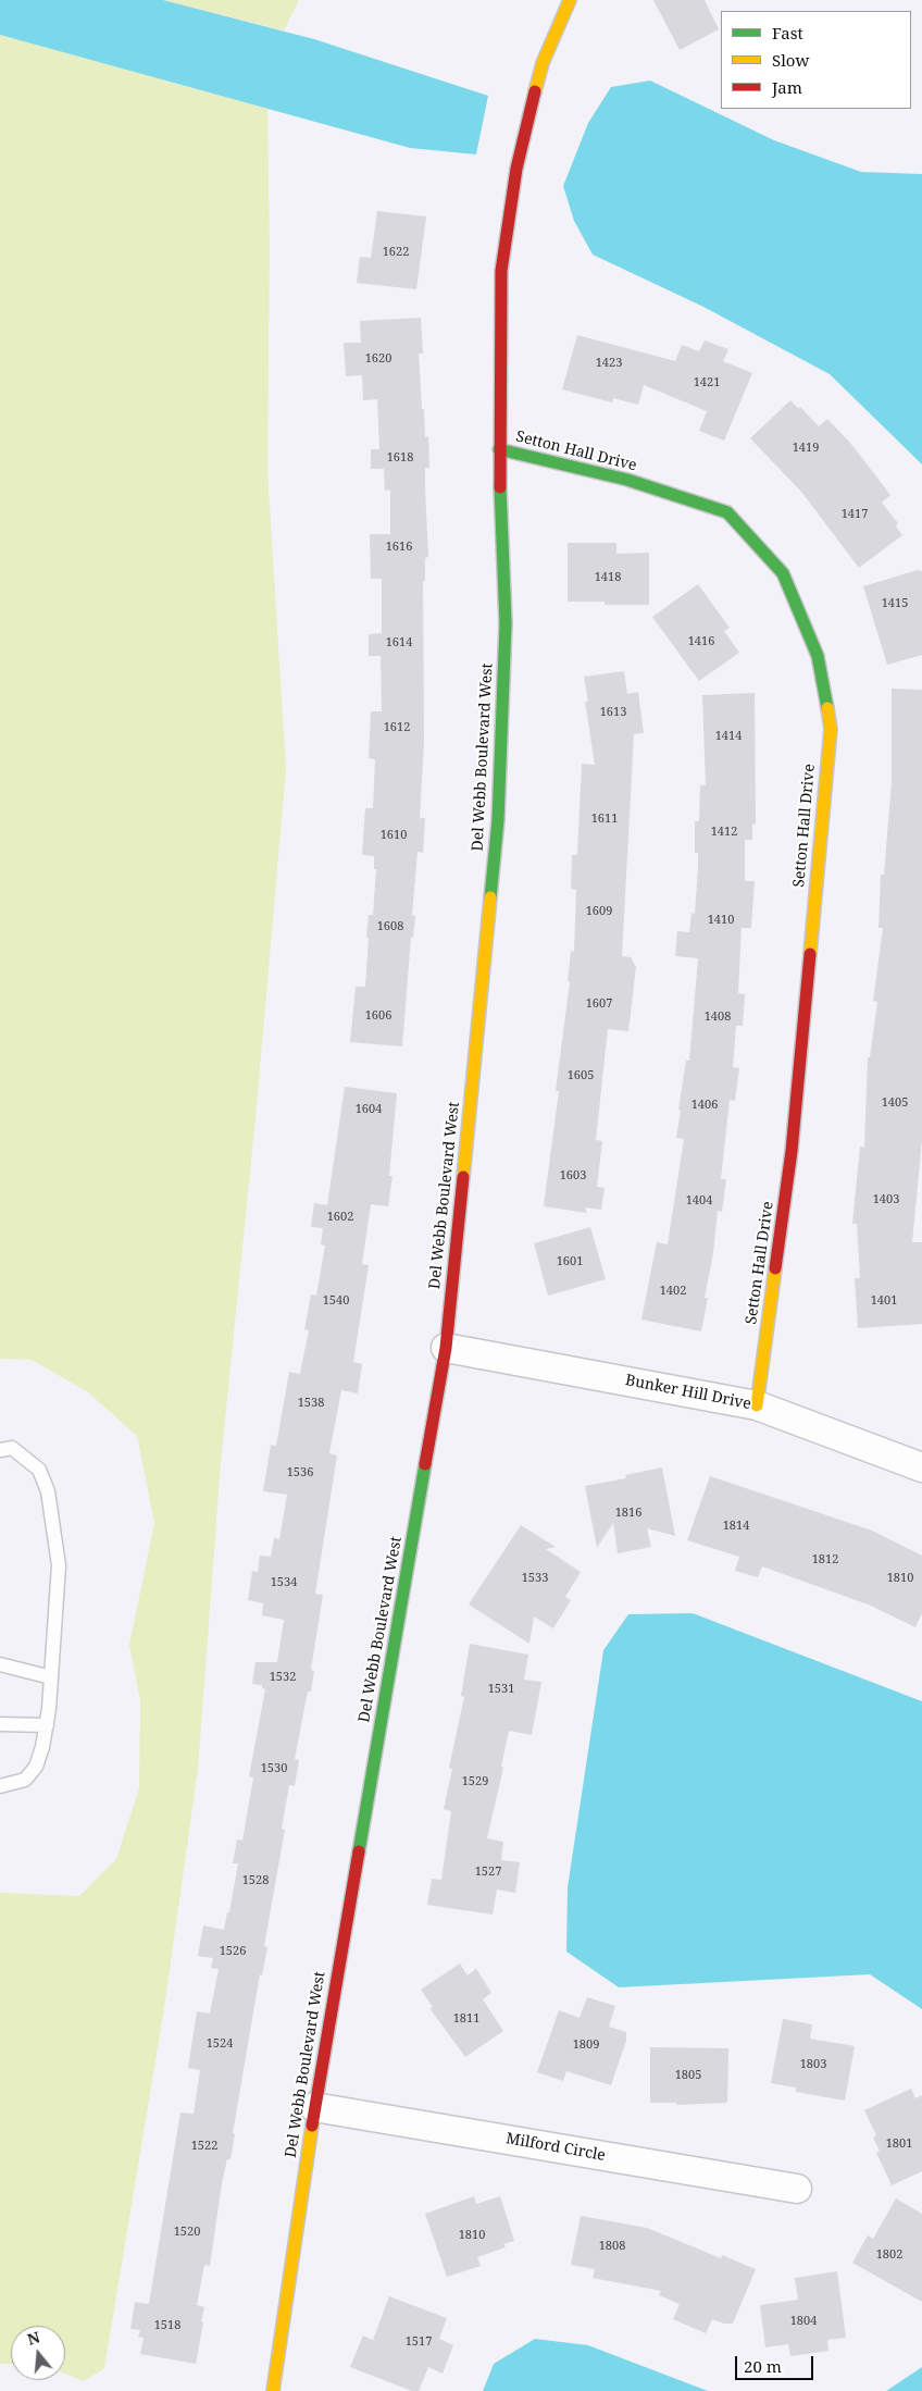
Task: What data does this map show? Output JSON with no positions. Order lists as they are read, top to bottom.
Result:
{
  "streets": {
    "street": [
      "Setton Hall Drive",
      "Del Webb Boulevard West",
      "Bunker Hill Drive",
      "Milford Circle"
    ]
  },
  "crossings": [
    ["Setton Hall Drive", "Del Webb Boulevard West"],
    ["Setton Hall Drive", "Bunker Hill Drive"],
    ["Del Webb Boulevard West", "Bunker Hill Drive"],
    ["Del Webb Boulevard West", "Milford Circle"]
  ],
  "house_numbers": [
    "1622",
    "1620",
    "1423",
    "1421",
    "1419",
    "1618",
    "1417",
    "1616",
    "1418",
    "1415",
    "1416",
    "1614",
    "1613",
    "1612",
    "1414",
    "1611",
    "1412",
    "1610",
    "1609",
    "1410",
    "1608",
    "1607",
    "1606",
    "1408",
    "1605",
    "1405",
    "1406",
    "1604",
    "1603",
    "1403",
    "1404",
    "1602",
    "1601",
    "1402",
    "1540",
    "1401",
    "1538",
    "1536",
    "1816",
    "1814",
    "1812",
    "1533",
    "1810",
    "1534",
    "1532",
    "1531",
    "1530",
    "1529",
    "1527",
    "1528",
    "1526",
    "1811",
    "1524",
    "1809",
    "1803",
    "1805",
    "1801",
    "1522",
    "1520",
    "1810",
    "1808",
    "1802",
    "1804",
    "1518",
    "1517"
  ],
  "legend": ["Fast", "Slow", "Jam"],
  "scale_bar": "20 m",
  "north": "top"
}
